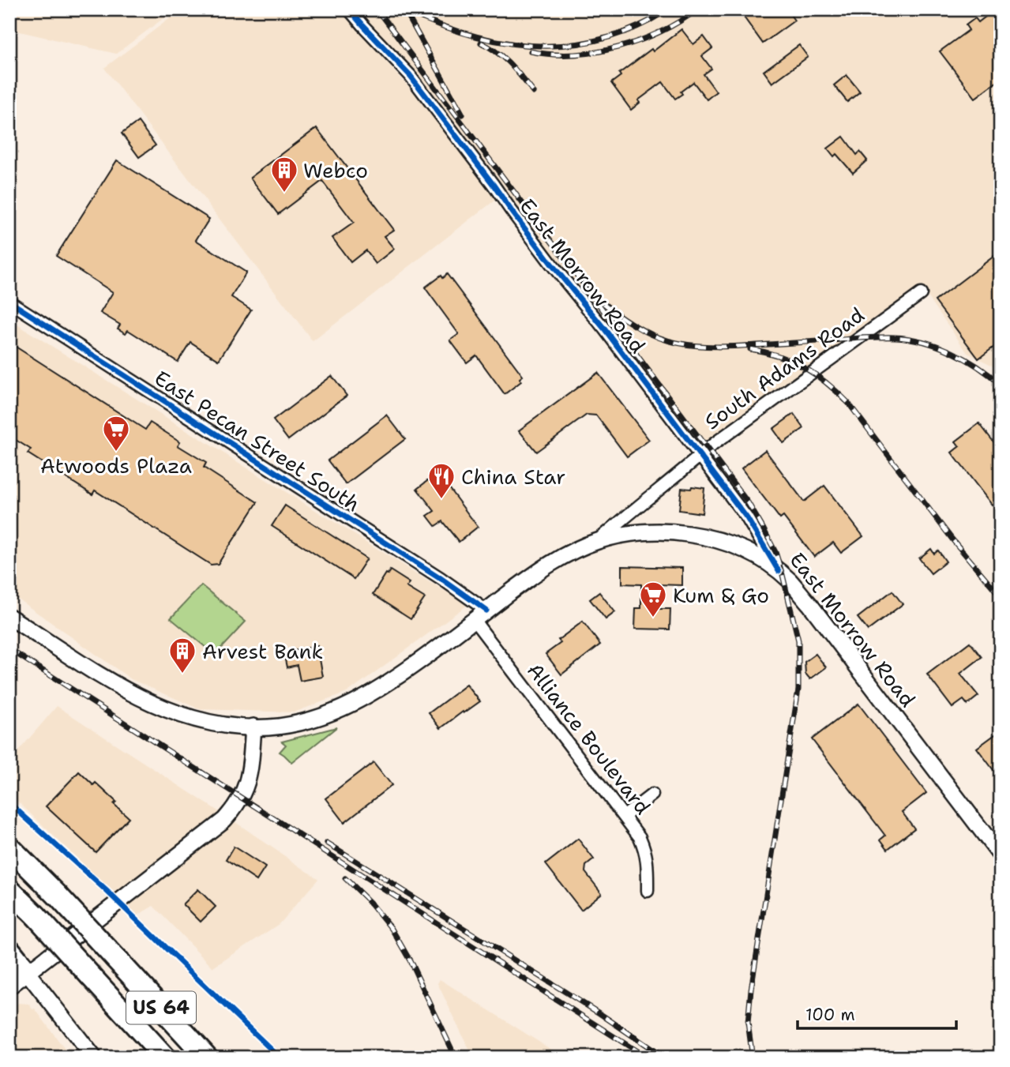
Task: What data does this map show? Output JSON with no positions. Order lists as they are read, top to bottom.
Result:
{
  "streets": {
    "highway": ["US 64"],
    "main road": ["East Morrow Road", "South Adams Road"],
    "street": ["East Pecan Street South", "Alliance Boulevard"]
  },
  "crossings": [
    ["East Morrow Road", "South Adams Road"],
    ["South Adams Road", "East Pecan Street South"],
    ["South Adams Road", "Alliance Boulevard"],
    ["East Pecan Street South", "Alliance Boulevard"]
  ],
  "places": {
    "building": ["Webco", "Arvest Bank"],
    "supermarket": ["Atwoods Plaza", "Kum & Go"],
    "restaurant": ["China Star"]
  },
  "scale_bar": "100 m"
}
